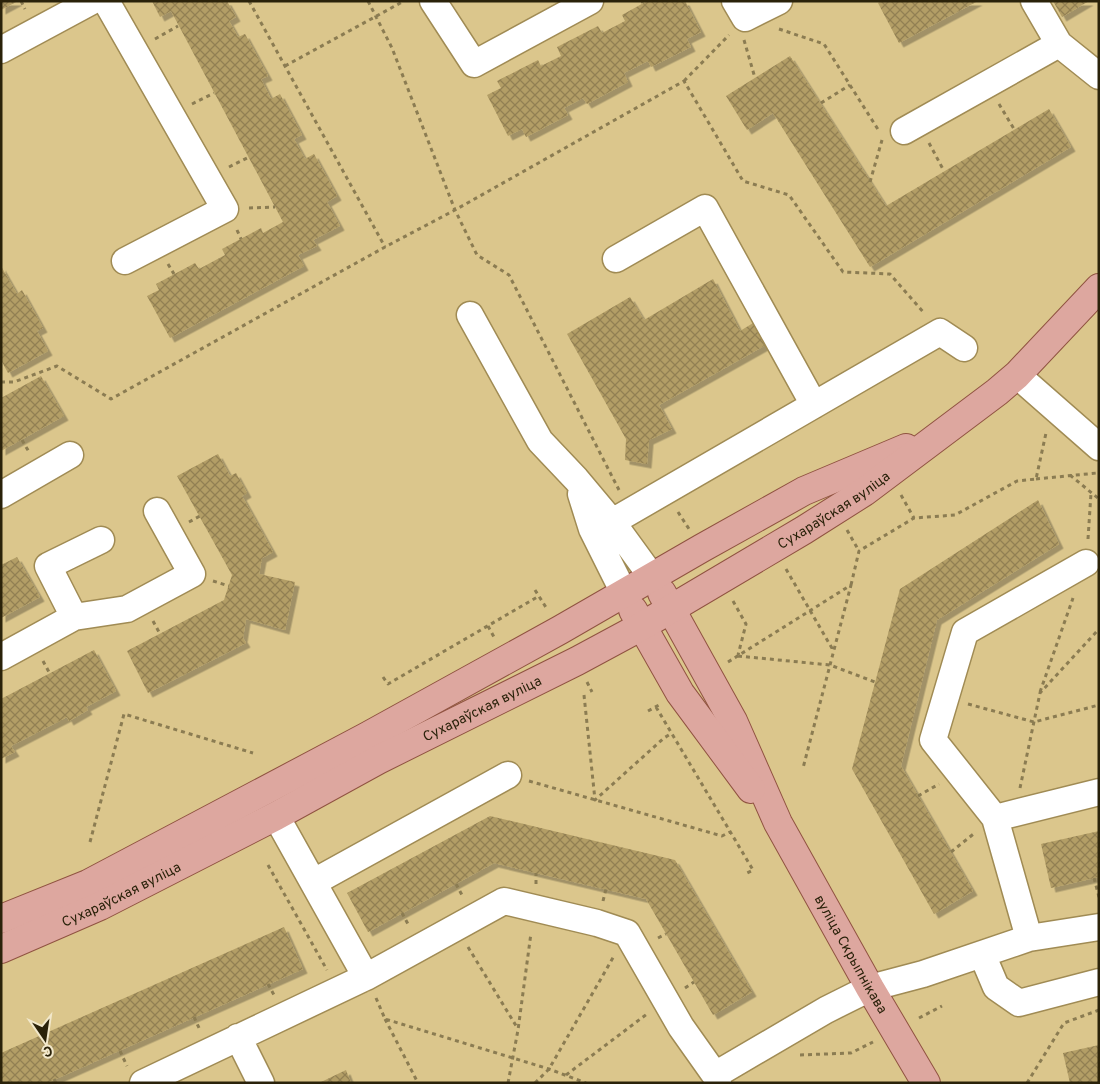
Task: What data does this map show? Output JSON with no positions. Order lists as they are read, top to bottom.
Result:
{
  "streets": {
    "main road": ["Сухараўская вуліца", "вуліца Скрыпнікава"]
  },
  "crossings": [
    ["Сухараўская вуліца", "вуліца Скрыпнікава"]
  ],
  "north": "bottom"
}
